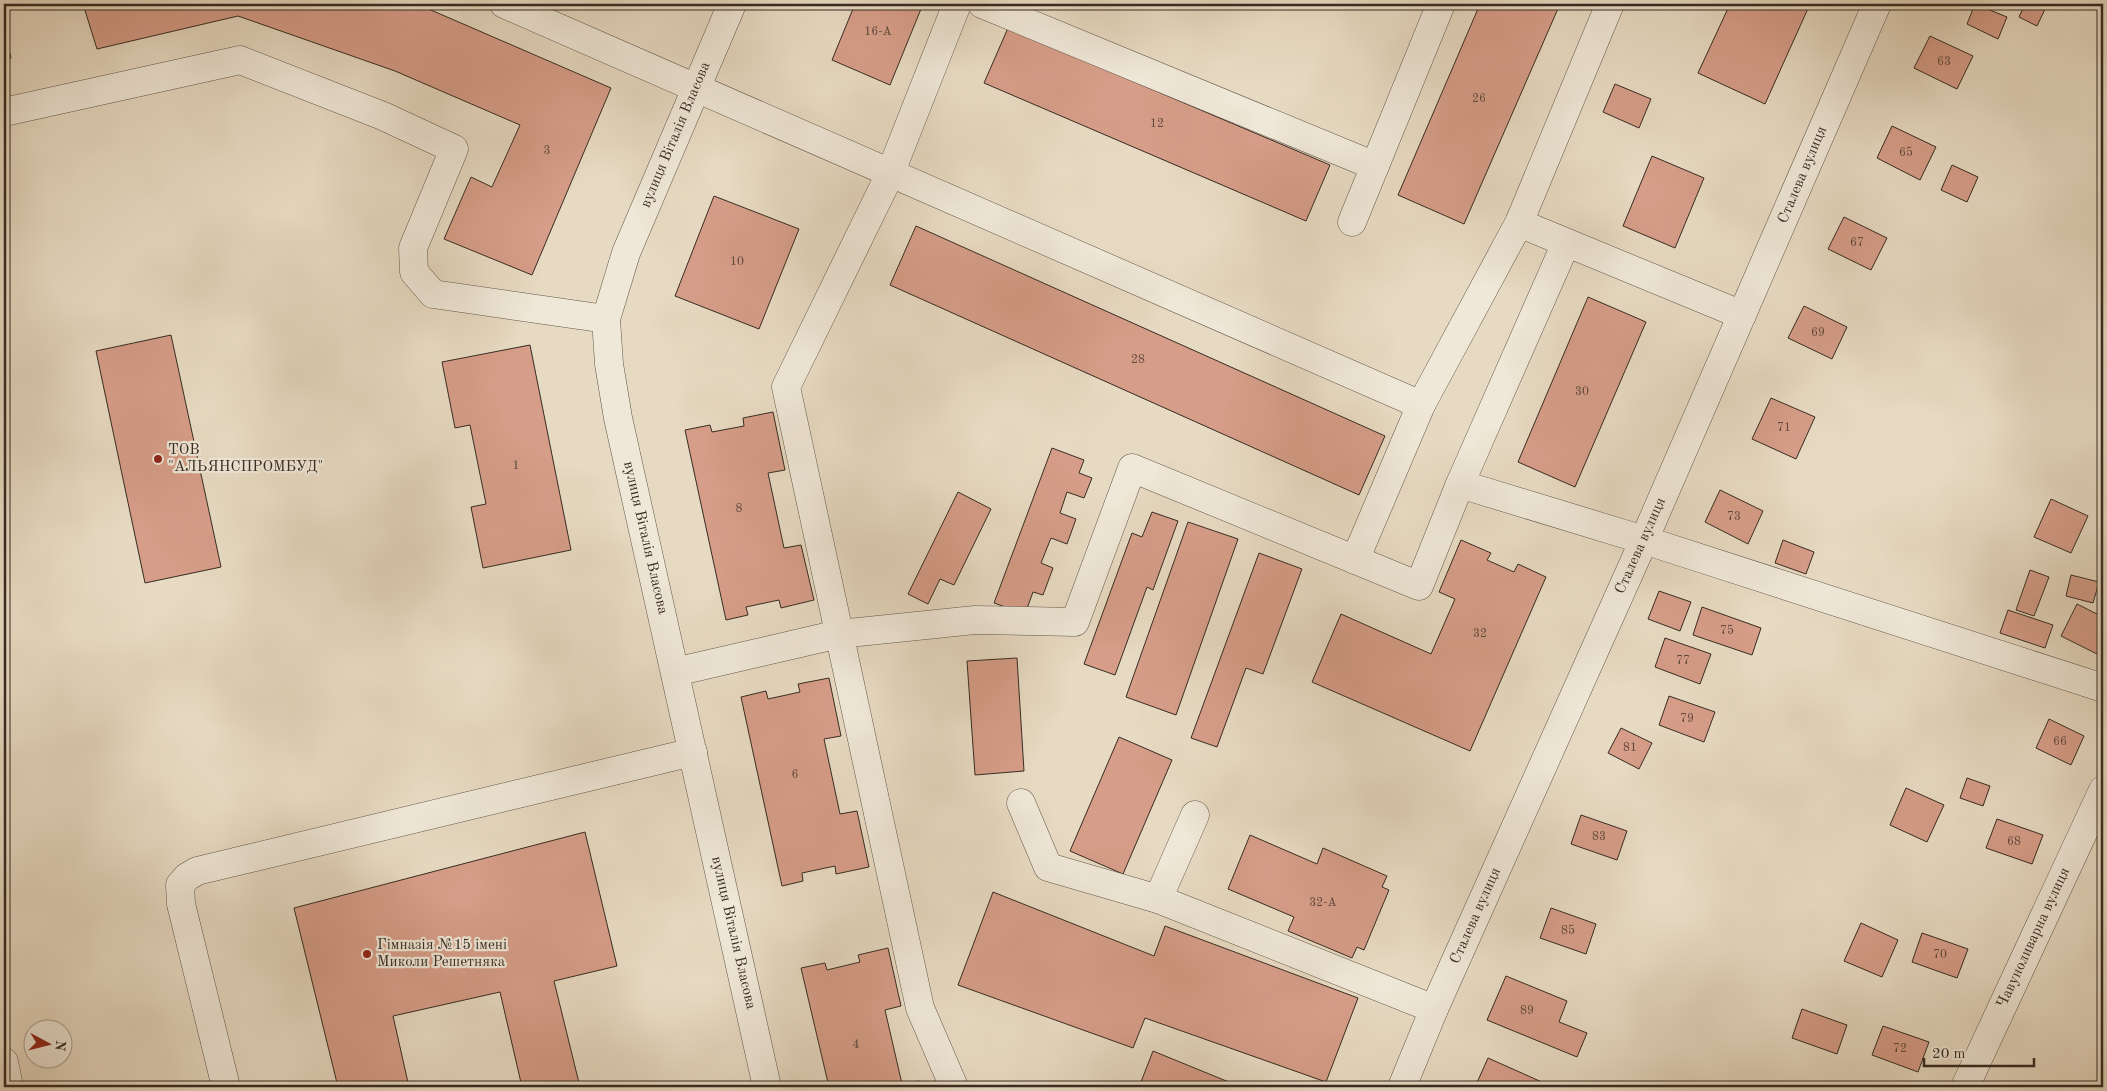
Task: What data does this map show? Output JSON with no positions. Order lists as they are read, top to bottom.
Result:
{
  "streets": {
    "street": ["вулиця Віталія Власова", "Сталева вулиця", "Чавуноливарна вулиця"]
  },
  "places": ["ТОВ \"АЛЬЯНСПРОМБУД\"", "Гімназія №15 імені Миколи Решетняка"],
  "house_numbers": [
    "16-А",
    "63",
    "26",
    "12",
    "3",
    "65",
    "67",
    "10",
    "69",
    "28",
    "30",
    "71",
    "1",
    "8",
    "73",
    "75",
    "32",
    "77",
    "79",
    "66",
    "81",
    "6",
    "83",
    "68",
    "32-А",
    "85",
    "70",
    "89",
    "4",
    "72"
  ],
  "scale_bar": "20 m",
  "north": "right"
}
